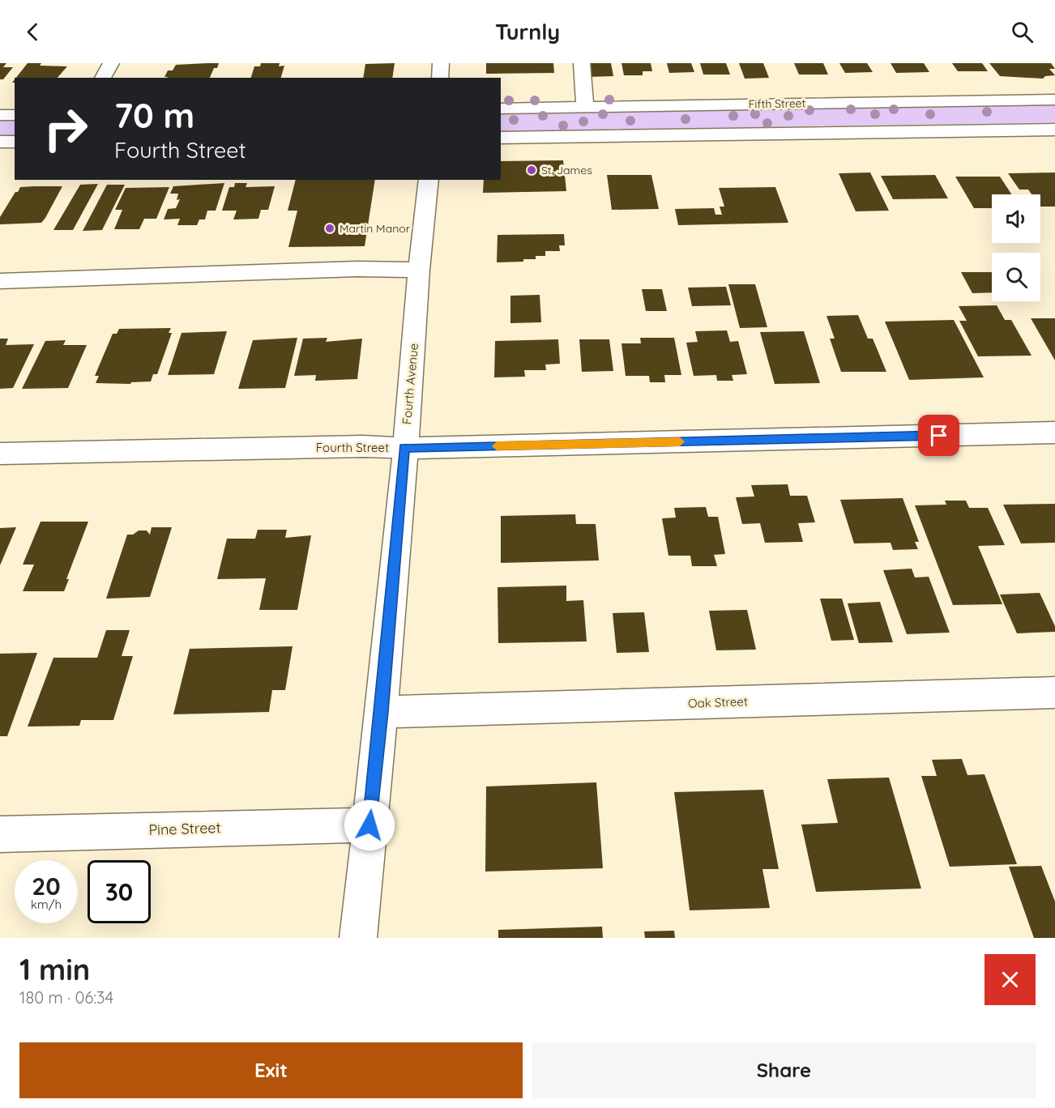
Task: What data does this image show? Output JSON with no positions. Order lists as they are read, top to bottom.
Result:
{
  "streets": {
    "street": [
      "Fifth Street",
      "Fourth Avenue",
      "Fourth Street",
      "Oak Street",
      "Pine Street"
    ]
  },
  "crossings": [
    ["Fourth Avenue", "Fourth Street"],
    ["Fourth Avenue", "Oak Street"],
    ["Fourth Avenue", "Pine Street"]
  ],
  "places": ["St. James", "Martin Manor"],
  "page": {
    "header": "Turnly",
    "turn": ["70 m", "Fourth Street"],
    "speed": "20 km/h",
    "limit": "30",
    "heading": ["1 min", "180 m · 06:34"],
    "buttons": ["Exit", "Share"]
  }
}
